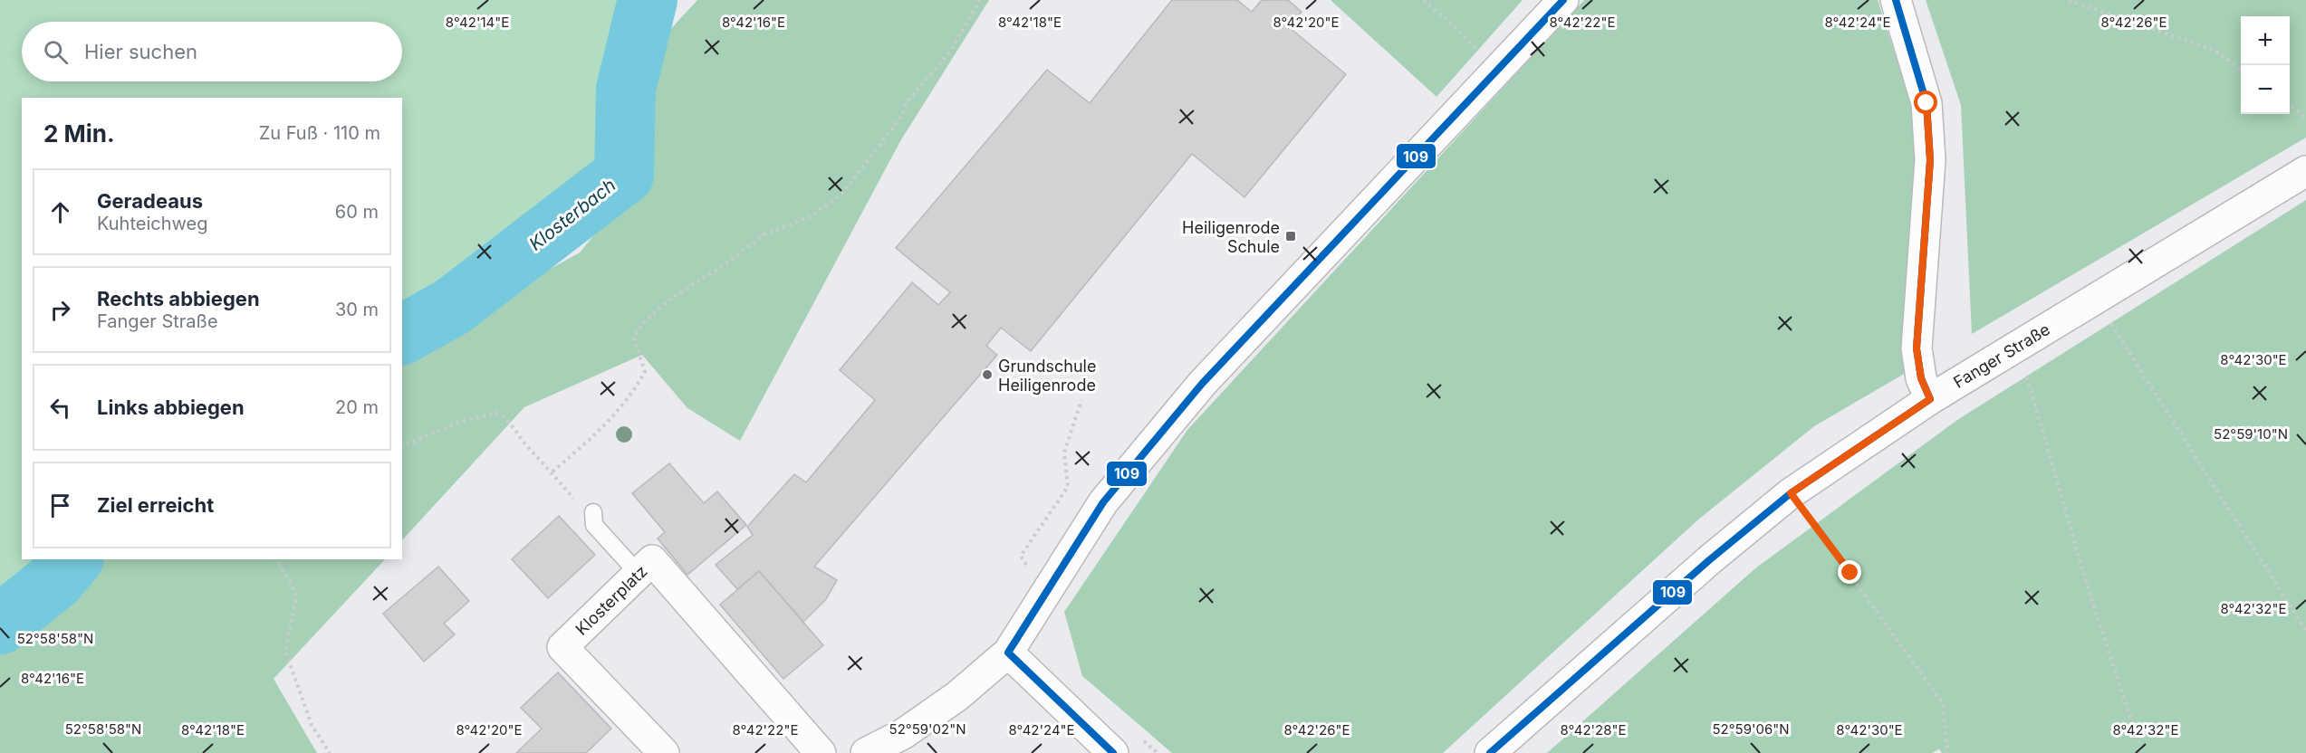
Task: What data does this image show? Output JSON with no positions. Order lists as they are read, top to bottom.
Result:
{
  "streets": {
    "street": ["Fanger Straße", "Klosterplatz"]
  },
  "water": ["Klosterbach"],
  "places": {
    "transit": ["Heiligenrode Schule"],
    "other": ["Grundschule Heiligenrode"]
  },
  "lines": ["transit line 109"],
  "page": {
    "map_buttons": ["+", "−"],
    "search": "Hier suchen",
    "heading": ["2 Min.", "Zu Fuß · 110 m"],
    "list": [
      ["Geradeaus", "Kuhteichweg", "60 m"],
      ["Rechts abbiegen", "Fanger Straße", "30 m"],
      ["Links abbiegen", "20 m"],
      "Ziel erreicht"
    ]
  },
  "coordinates": [
    "8°42'14\"E",
    "8°42'16\"E",
    "8°42'18\"E",
    "8°42'20\"E",
    "8°42'22\"E",
    "8°42'24\"E",
    "8°42'26\"E",
    "8°42'30\"E",
    "52°59'10\"N",
    "8°42'32\"E",
    "52°58'58\"N",
    "52°59'02\"N",
    "52°59'06\"N",
    "8°42'28\"E"
  ]
}
